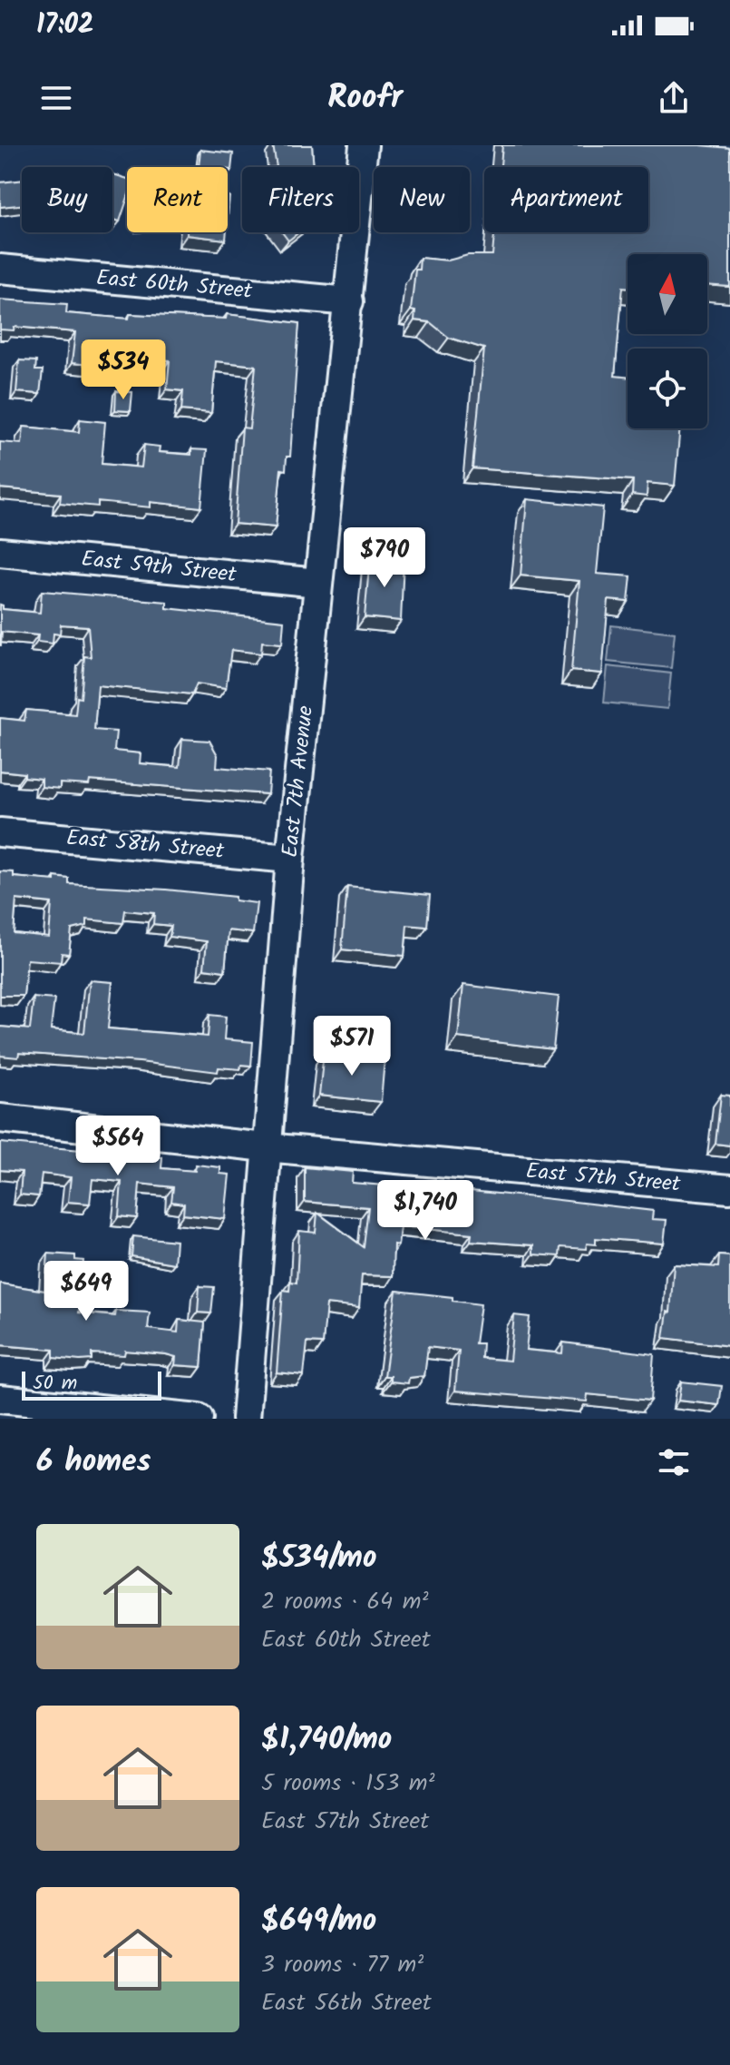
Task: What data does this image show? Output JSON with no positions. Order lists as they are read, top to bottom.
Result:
{
  "streets": {
    "street": [
      "East 60th Street",
      "East 59th Street",
      "East 7th Avenue",
      "East 58th Street",
      "East 57th Street"
    ]
  },
  "crossings": [
    ["East 60th Street", "East 7th Avenue"],
    ["East 59th Street", "East 7th Avenue"],
    ["East 7th Avenue", "East 58th Street"],
    ["East 7th Avenue", "East 57th Street"]
  ],
  "scale_bar": "50 m",
  "north": "top",
  "page": {
    "status": "17:02",
    "header": "Roofr",
    "chip": [
      "Buy",
      "Rent",
      "Filters",
      "New",
      "Apartment"
    ],
    "price": [
      "$534",
      "$790",
      "$571",
      "$564",
      "$1,740",
      "$649"
    ],
    "scale": "50 m",
    "heading": "6 homes",
    "list": [
      {
        "name": "$534/mo",
        "note": "2 rooms · 64 m² · East 60th Street"
      },
      {
        "name": "$1,740/mo",
        "note": "5 rooms · 153 m² · East 57th Street"
      },
      {
        "name": "$649/mo",
        "note": "3 rooms · 77 m² · East 56th Street"
      }
    ]
  }
}
